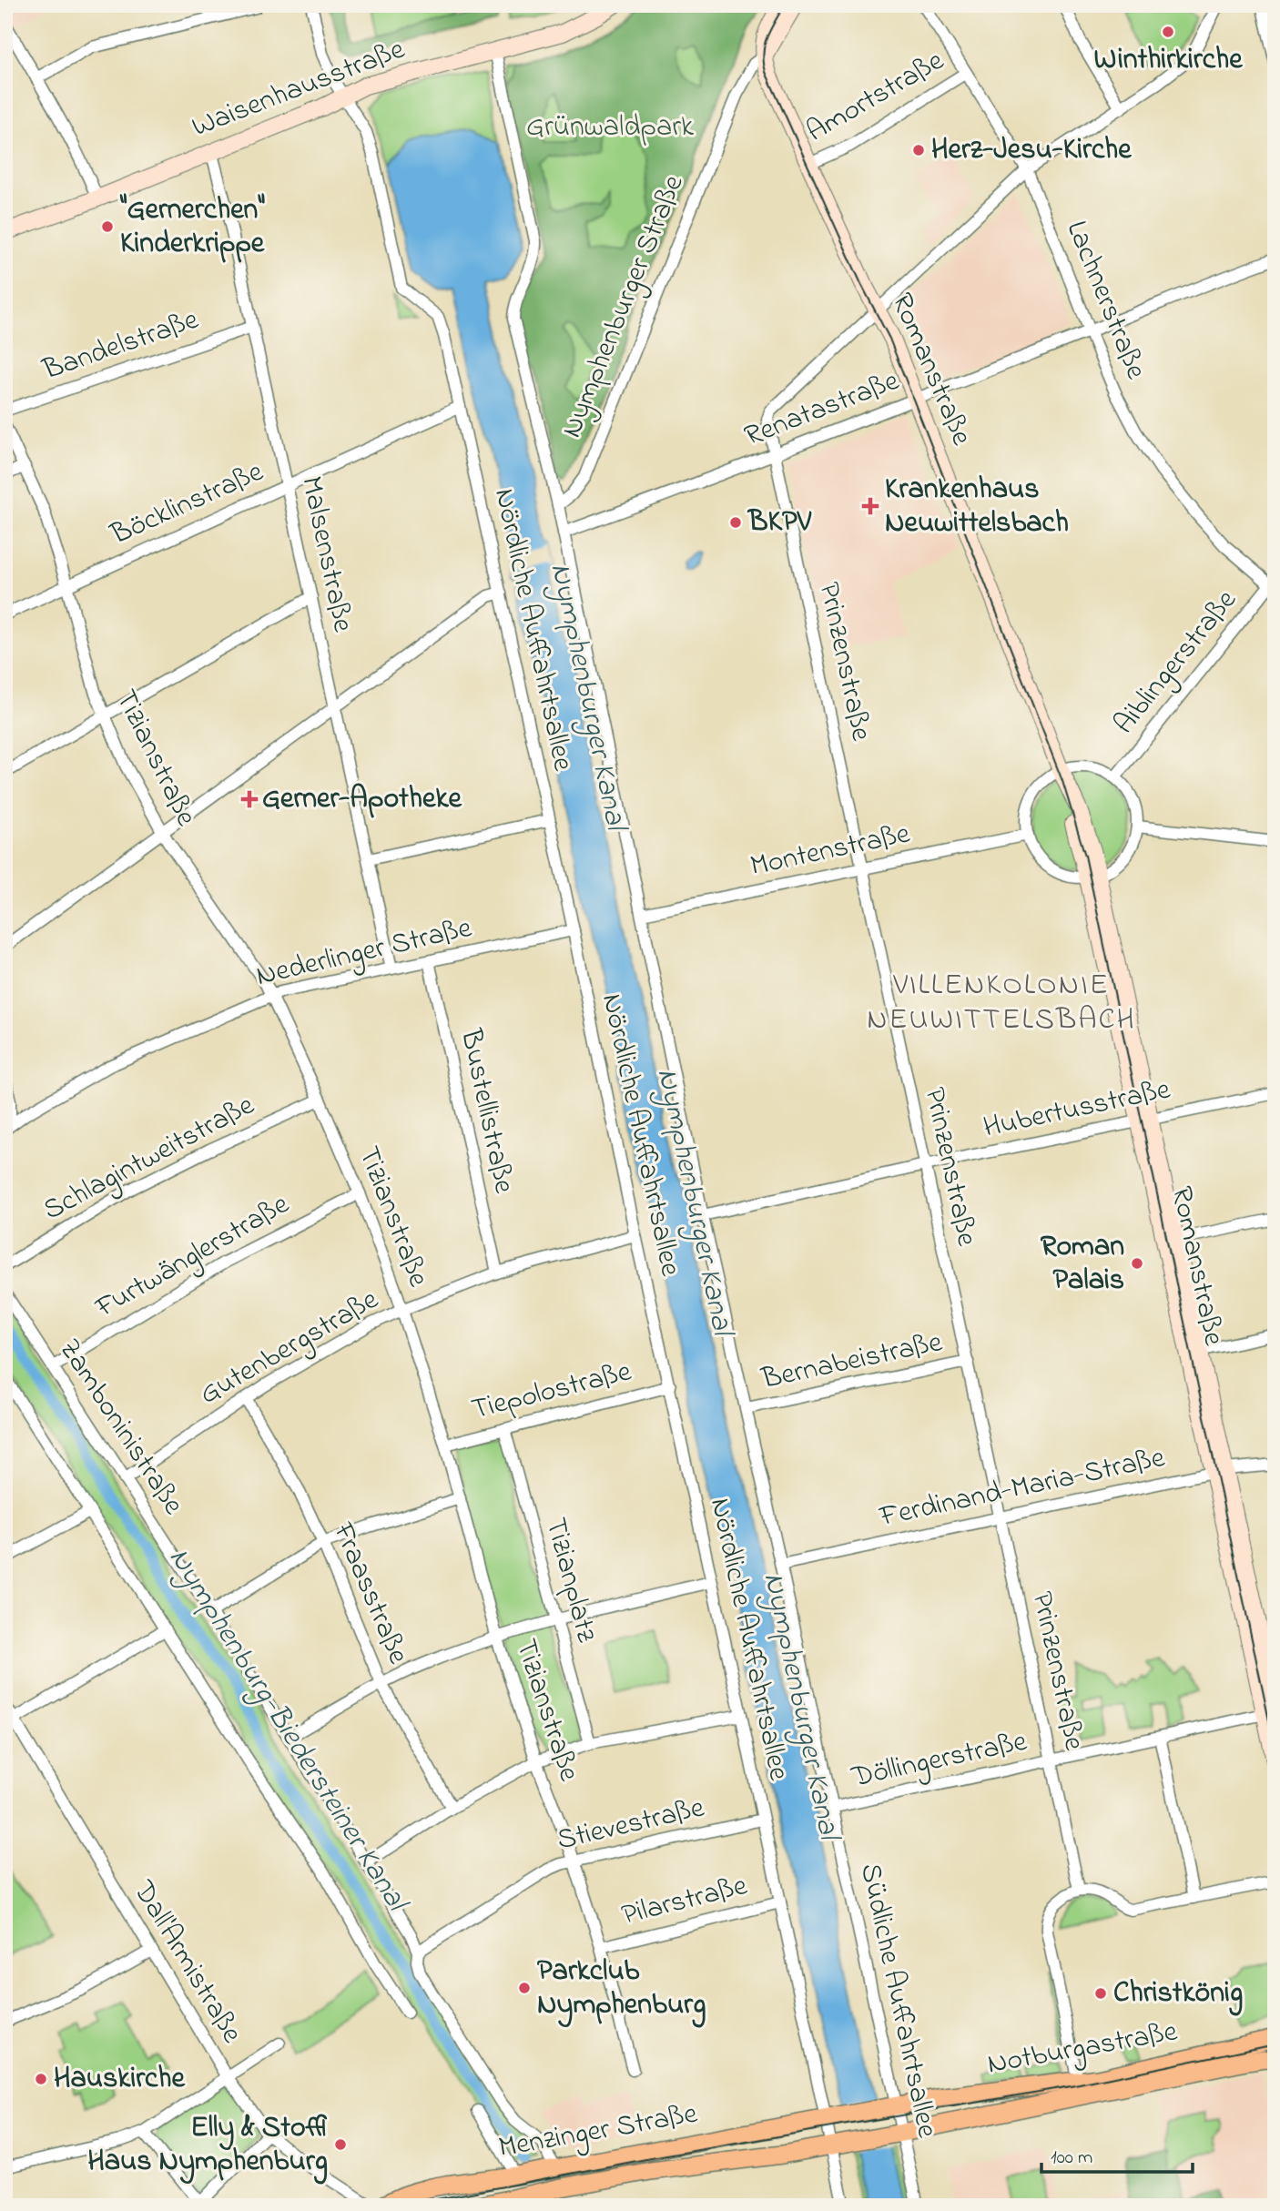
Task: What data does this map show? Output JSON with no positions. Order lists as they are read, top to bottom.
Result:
{
  "streets": {
    "main road": [
      "Waisenhausstraße",
      "Nymphenburger Straße",
      "Romanstraße",
      "Notburgastraße",
      "Menzinger Straße"
    ],
    "street": [
      "Amortstraße",
      "Lachnerstraße",
      "Bandelstraße",
      "Renatastraße",
      "Böcklinstraße",
      "Malsenstraße",
      "Nördliche Auffahrtsallee",
      "Prinzenstraße",
      "Aiblingerstraße",
      "Tizianstraße",
      "Montenstraße",
      "Nederlinger Straße",
      "Hubertusstraße",
      "Bustellistraße",
      "Schlagintweitstraße",
      "Furtwänglerstraße",
      "Gutenbergstraße",
      "Bernabeistraße",
      "Tiepolostraße",
      "Zamboninistraße",
      "Ferdinand-Maria-Straße",
      "Tizianplatz",
      "Fraasstraße",
      "Döllingerstraße",
      "Stievestraße",
      "Pilarstraße",
      "Dall'Armistraße",
      "Südliche Auffahrtsallee"
    ]
  },
  "crossings": [
    ["Waisenhausstraße", "Malsenstraße"],
    ["Waisenhausstraße", "Nördliche Auffahrtsallee"],
    ["Waisenhausstraße", "Südliche Auffahrtsallee"],
    ["Amortstraße", "Lachnerstraße"],
    ["Amortstraße", "Romanstraße"],
    ["Lachnerstraße", "Renatastraße"],
    ["Lachnerstraße", "Aiblingerstraße"],
    ["Nymphenburger Straße", "Romanstraße"],
    ["Nymphenburger Straße", "Südliche Auffahrtsallee"],
    ["Bandelstraße", "Malsenstraße"],
    ["Romanstraße", "Renatastraße"],
    ["Romanstraße", "Prinzenstraße"],
    ["Romanstraße", "Hubertusstraße"],
    ["Romanstraße", "Ferdinand-Maria-Straße"],
    ["Romanstraße", "Döllingerstraße"],
    ["Renatastraße", "Prinzenstraße"],
    ["Renatastraße", "Südliche Auffahrtsallee"],
    ["Böcklinstraße", "Malsenstraße"],
    ["Böcklinstraße", "Nördliche Auffahrtsallee"],
    ["Böcklinstraße", "Tizianstraße"],
    ["Malsenstraße", "Nederlinger Straße"],
    ["Nördliche Auffahrtsallee", "Nederlinger Straße"],
    ["Nördliche Auffahrtsallee", "Gutenbergstraße"],
    ["Nördliche Auffahrtsallee", "Tiepolostraße"],
    ["Nördliche Auffahrtsallee", "Stievestraße"],
    ["Nördliche Auffahrtsallee", "Pilarstraße"],
    ["Nördliche Auffahrtsallee", "Notburgastraße"],
    ["Nördliche Auffahrtsallee", "Menzinger Straße"],
    ["Prinzenstraße", "Montenstraße"],
    ["Prinzenstraße", "Hubertusstraße"],
    ["Prinzenstraße", "Bernabeistraße"],
    ["Prinzenstraße", "Ferdinand-Maria-Straße"],
    ["Prinzenstraße", "Döllingerstraße"],
    ["Tizianstraße", "Nederlinger Straße"],
    ["Tizianstraße", "Schlagintweitstraße"],
    ["Tizianstraße", "Furtwänglerstraße"],
    ["Tizianstraße", "Gutenbergstraße"],
    ["Tizianstraße", "Tiepolostraße"],
    ["Tizianstraße", "Stievestraße"],
    ["Tizianstraße", "Pilarstraße"],
    ["Montenstraße", "Südliche Auffahrtsallee"],
    ["Nederlinger Straße", "Bustellistraße"],
    ["Hubertusstraße", "Südliche Auffahrtsallee"],
    ["Bustellistraße", "Gutenbergstraße"],
    ["Furtwänglerstraße", "Zamboninistraße"],
    ["Gutenbergstraße", "Zamboninistraße"],
    ["Gutenbergstraße", "Fraasstraße"],
    ["Bernabeistraße", "Südliche Auffahrtsallee"],
    ["Tiepolostraße", "Tizianplatz"],
    ["Zamboninistraße", "Stievestraße"],
    ["Zamboninistraße", "Menzinger Straße"],
    ["Ferdinand-Maria-Straße", "Südliche Auffahrtsallee"],
    ["Döllingerstraße", "Südliche Auffahrtsallee"],
    ["Südliche Auffahrtsallee", "Notburgastraße"],
    ["Notburgastraße", "Menzinger Straße"]
  ],
  "districts": ["VILLENKOLONIE NEUWITTELSBACH"],
  "water": ["Nymphenburger Kanal", "Nymphenburg-Biedersteiner Kanal"],
  "parks": ["Grünwaldpark"],
  "places": {
    "other": [
      "Winthirkirche",
      "Herz-Jesu-Kirche",
      "\"Gernerchen\" Kinderkrippe",
      "BKPV",
      "Roman Palais",
      "Parkclub Nymphenburg",
      "Christkönig",
      "Hauskirche",
      "Elly & Stoffl Haus Nymphenburg"
    ],
    "health": ["Krankenhaus Neuwittelsbach", "Gerner-Apotheke"]
  },
  "scale_bar": "100 m"
}
